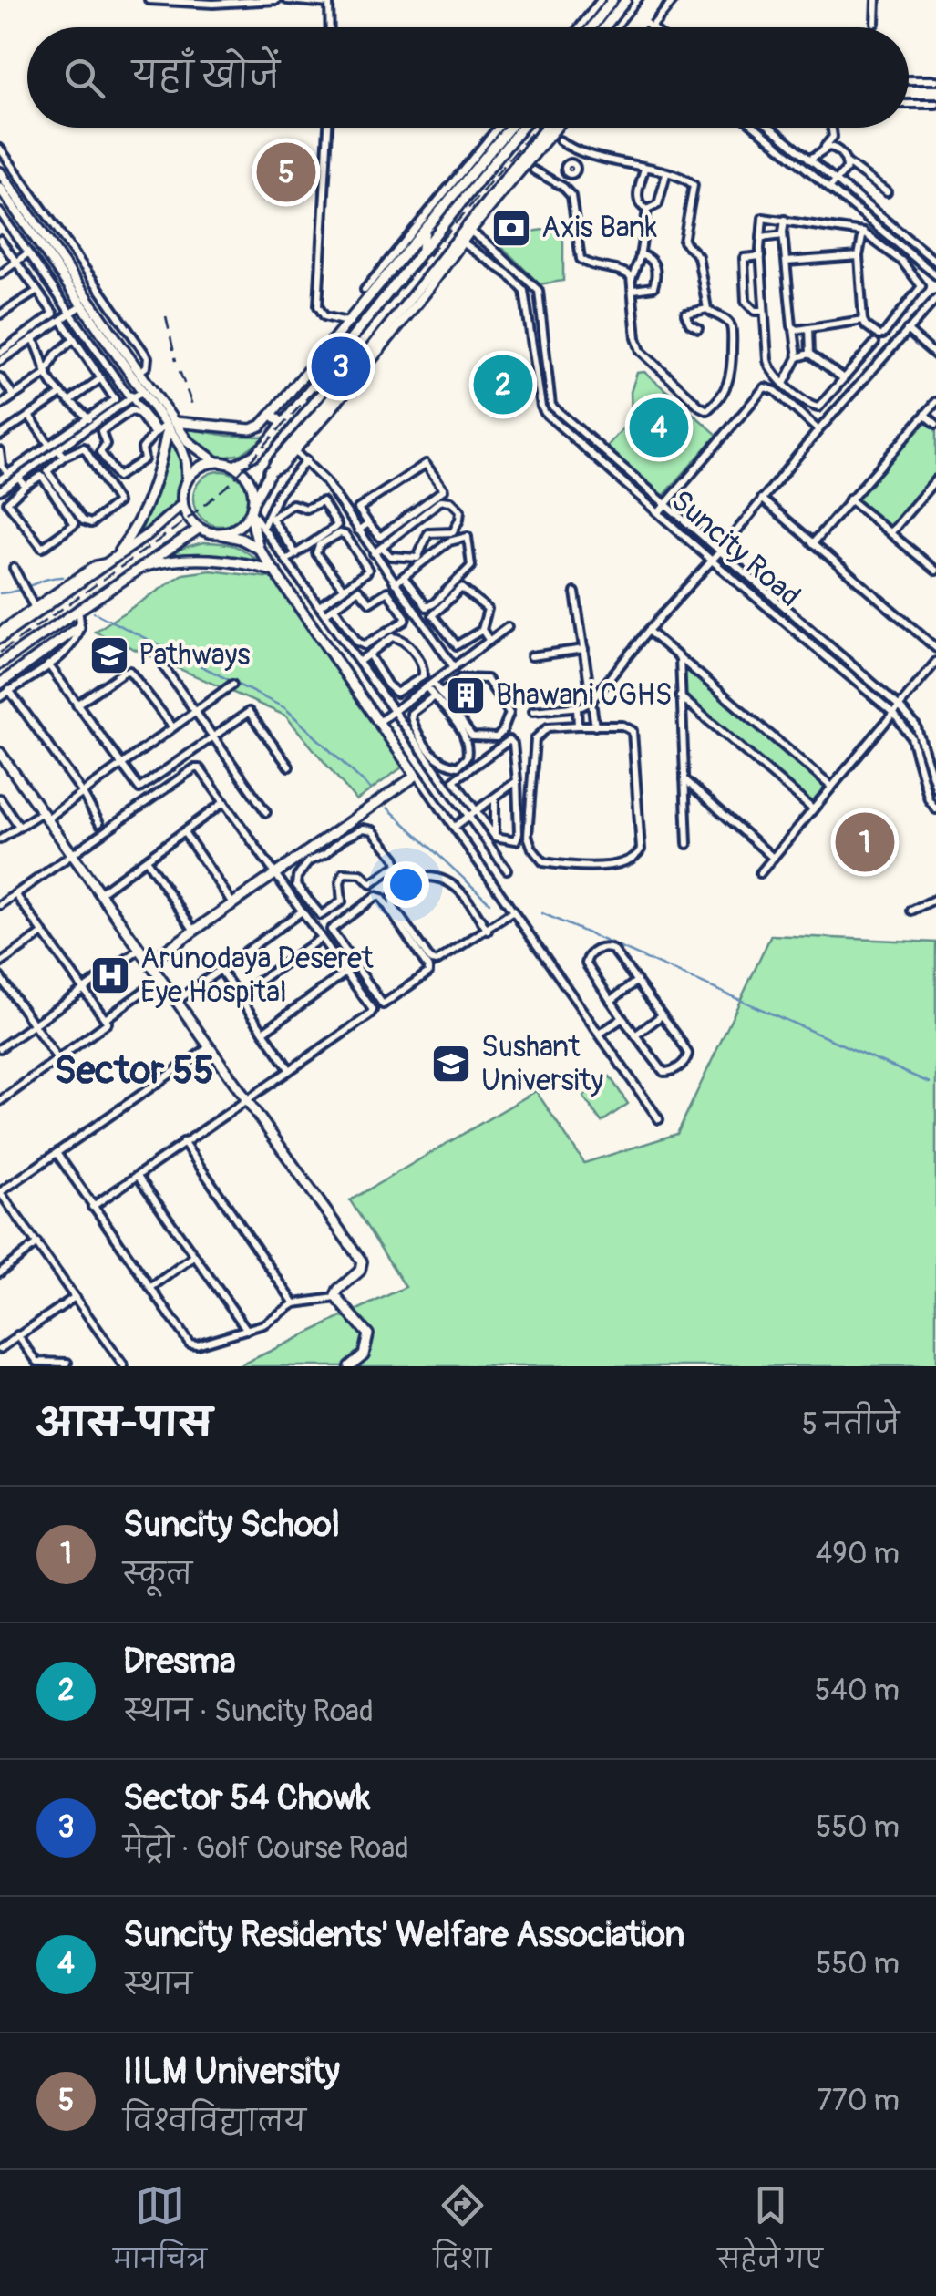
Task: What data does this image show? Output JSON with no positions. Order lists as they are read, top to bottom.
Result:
{
  "streets": {
    "street": ["Suncity Road"]
  },
  "districts": ["Sector 55"],
  "places": {
    "bank": ["Axis Bank"],
    "school or university": ["Pathways", "Sushant University"],
    "building": ["Bhawani CGHS"],
    "hospital": ["Arunodaya Deseret Eye Hospital"]
  },
  "page": {
    "search": "यहाँ खोजें",
    "pins": [
      "5",
      "3",
      "2",
      "4",
      "1"
    ],
    "heading": ["आस-पास", "5 नतीजे"],
    "list": [
      {
        "mark": "1",
        "name": "Suncity School",
        "note": "स्कूल",
        "value": "490 m"
      },
      {
        "mark": "2",
        "name": "Dresma",
        "note": "स्थान · Suncity Road",
        "value": "540 m"
      },
      {
        "mark": "3",
        "name": "Sector 54 Chowk",
        "note": "मेट्रो · Golf Course Road",
        "value": "550 m"
      },
      {
        "mark": "4",
        "name": "Suncity Residents' Welfare Association",
        "note": "स्थान",
        "value": "550 m"
      },
      {
        "mark": "5",
        "name": "IILM University",
        "note": "विश्वविद्यालय",
        "value": "770 m"
      }
    ],
    "nav": ["मानचित्र", "दिशा", "सहेजे गए"]
  }
}
